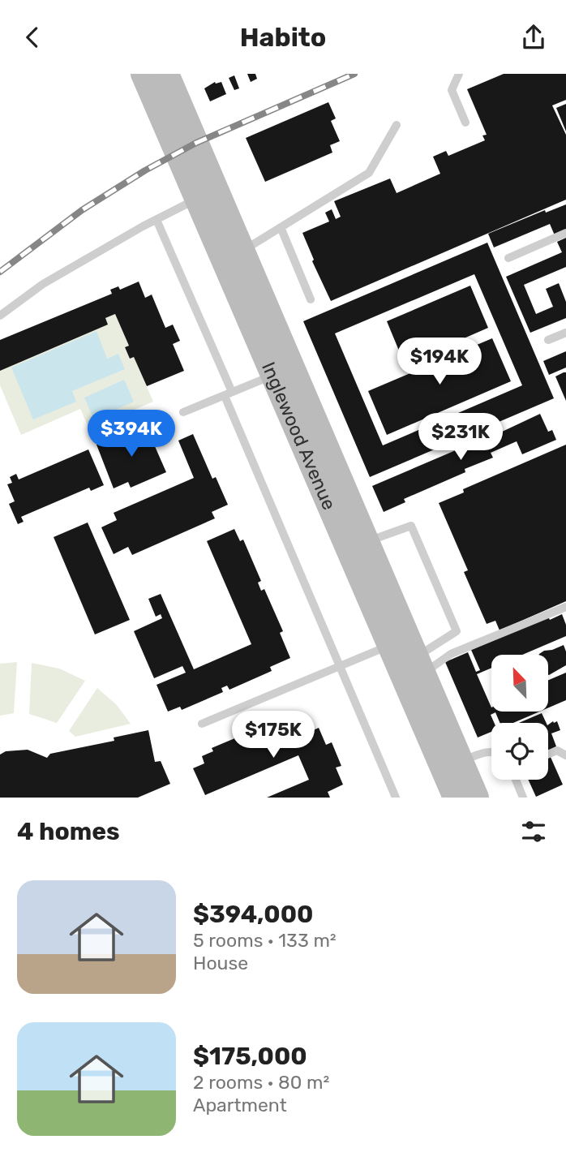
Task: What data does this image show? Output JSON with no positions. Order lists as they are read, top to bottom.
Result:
{
  "streets": {
    "main road": ["Inglewood Avenue"]
  },
  "north": "top left",
  "page": {
    "header": "Habito",
    "price": [
      "$194K",
      "$394K",
      "$231K",
      "$175K"
    ],
    "heading": "4 homes",
    "list": [
      {
        "name": "$394,000",
        "note": "5 rooms · 133 m² · House"
      },
      {
        "name": "$175,000",
        "note": "2 rooms · 80 m² · Apartment"
      }
    ]
  }
}
